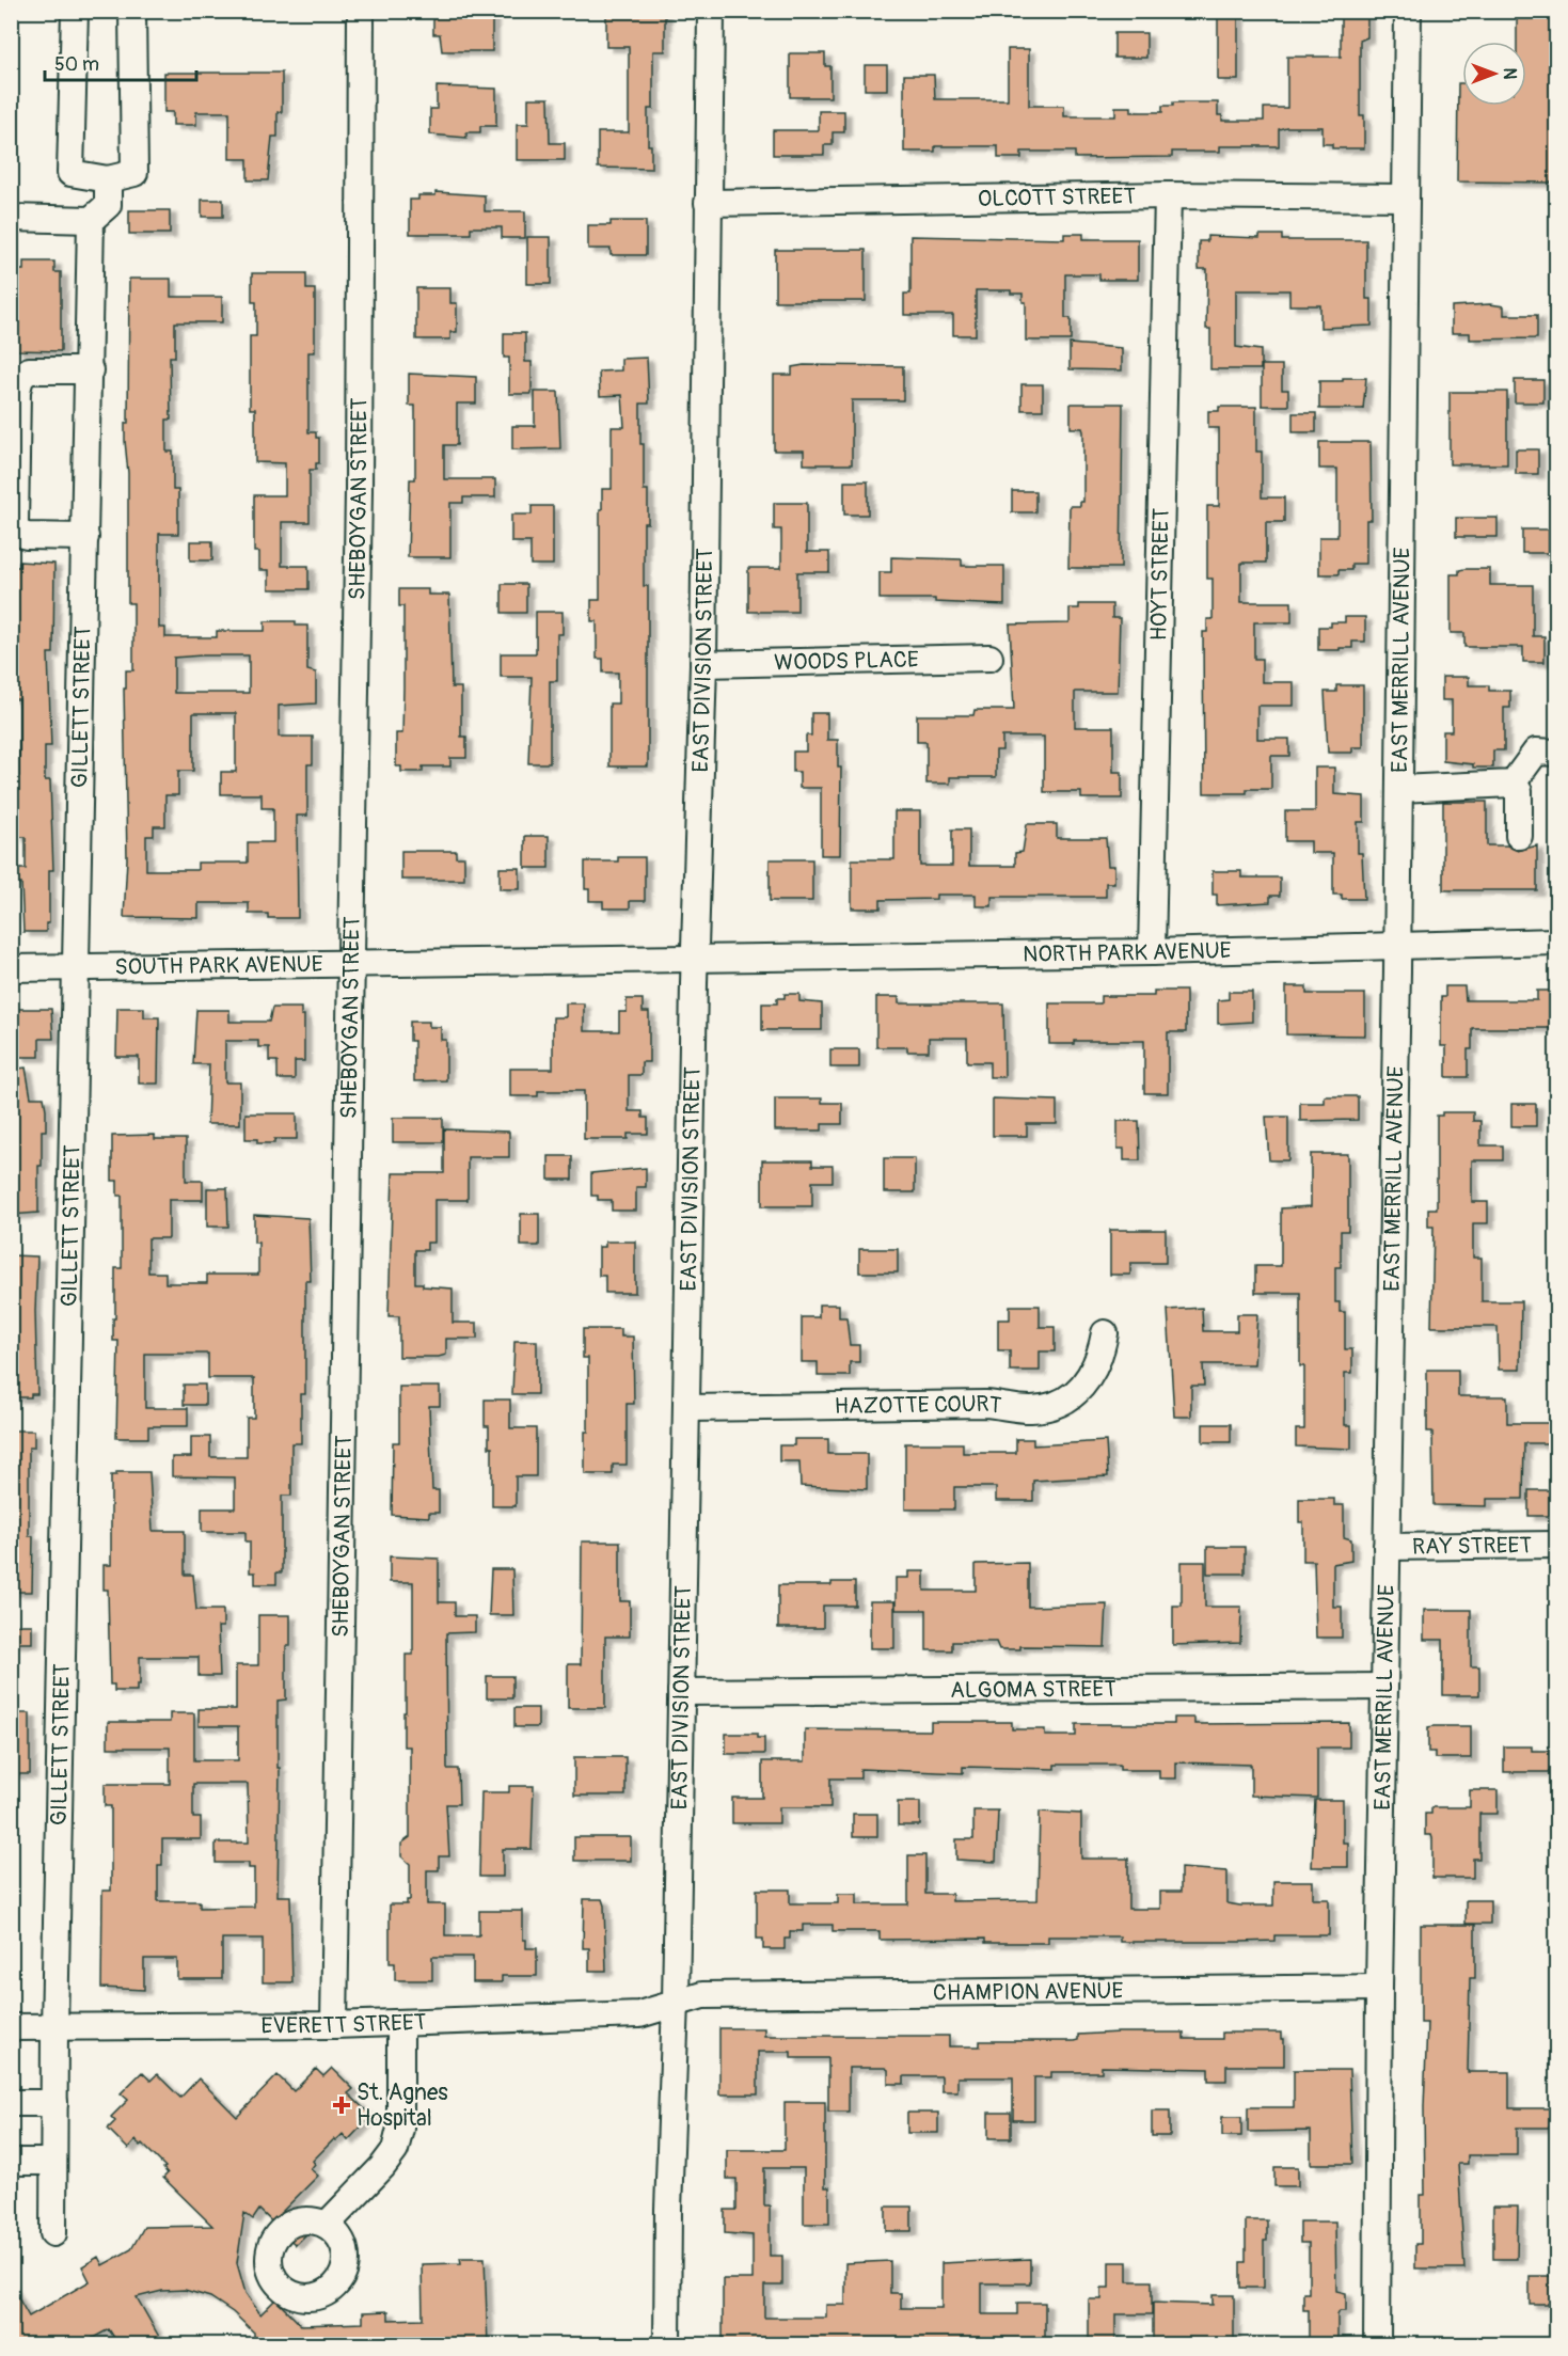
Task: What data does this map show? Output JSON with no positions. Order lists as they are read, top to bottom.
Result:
{
  "streets": {
    "street": [
      "OLCOTT STREET",
      "SHEBOYGAN STREET",
      "HOYT STREET",
      "EAST DIVISION STREET",
      "EAST MERRILL AVENUE",
      "WOODS PLACE",
      "GILLETT STREET",
      "NORTH PARK AVENUE",
      "SOUTH PARK AVENUE",
      "HAZOTTE COURT",
      "RAY STREET",
      "ALGOMA STREET",
      "CHAMPION AVENUE",
      "EVERETT STREET"
    ]
  },
  "crossings": [
    ["OLCOTT STREET", "HOYT STREET"],
    ["OLCOTT STREET", "EAST DIVISION STREET"],
    ["OLCOTT STREET", "EAST MERRILL AVENUE"],
    ["SHEBOYGAN STREET", "SOUTH PARK AVENUE"],
    ["SHEBOYGAN STREET", "EVERETT STREET"],
    ["HOYT STREET", "NORTH PARK AVENUE"],
    ["EAST DIVISION STREET", "WOODS PLACE"],
    ["EAST DIVISION STREET", "NORTH PARK AVENUE"],
    ["EAST DIVISION STREET", "SOUTH PARK AVENUE"],
    ["EAST DIVISION STREET", "HAZOTTE COURT"],
    ["EAST DIVISION STREET", "ALGOMA STREET"],
    ["EAST DIVISION STREET", "CHAMPION AVENUE"],
    ["EAST DIVISION STREET", "EVERETT STREET"],
    ["EAST MERRILL AVENUE", "NORTH PARK AVENUE"],
    ["EAST MERRILL AVENUE", "RAY STREET"],
    ["EAST MERRILL AVENUE", "ALGOMA STREET"],
    ["EAST MERRILL AVENUE", "CHAMPION AVENUE"],
    ["GILLETT STREET", "SOUTH PARK AVENUE"],
    ["GILLETT STREET", "EVERETT STREET"],
    ["NORTH PARK AVENUE", "SOUTH PARK AVENUE"],
    ["CHAMPION AVENUE", "EVERETT STREET"]
  ],
  "places": {
    "health": ["St. Agnes Hospital"]
  },
  "scale_bar": "50 m",
  "north": "right"
}
